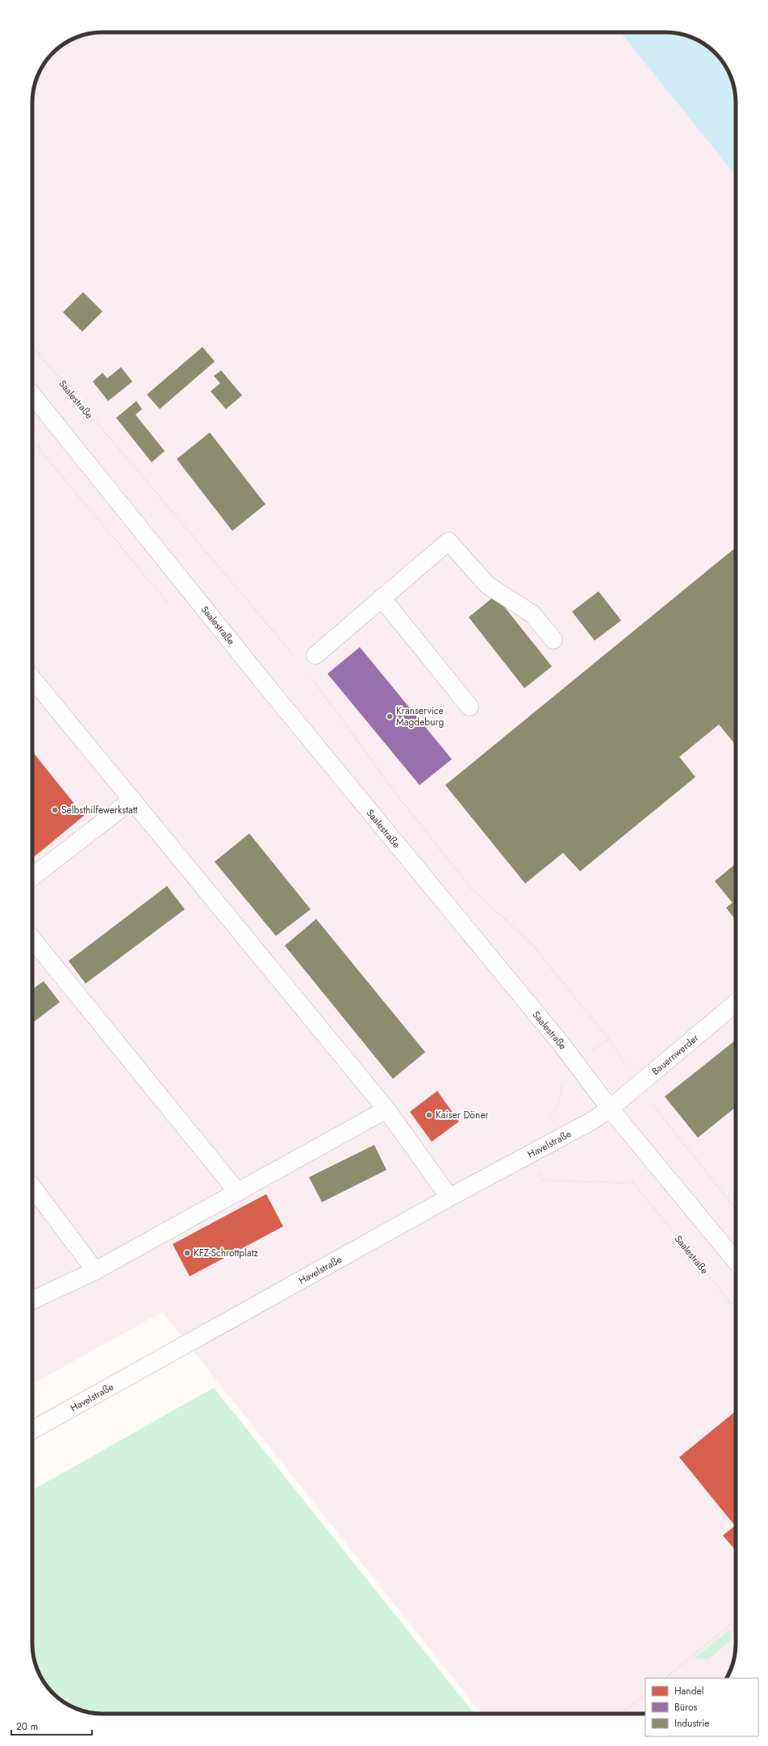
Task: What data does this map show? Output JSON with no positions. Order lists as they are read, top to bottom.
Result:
{
  "streets": {
    "main road": ["Saalestraße", "Bauernwerder", "Havelstraße"]
  },
  "crossings": [
    ["Saalestraße", "Bauernwerder"],
    ["Saalestraße", "Havelstraße"],
    ["Bauernwerder", "Havelstraße"]
  ],
  "places": [
    "Kranservice Magdeburg",
    "Selbsthilfewerkstatt",
    "Kaiser Döner",
    "KFZ-Schrottplatz"
  ],
  "legend": ["Handel", "Büros", "Industrie"],
  "scale_bar": "20 m"
}
